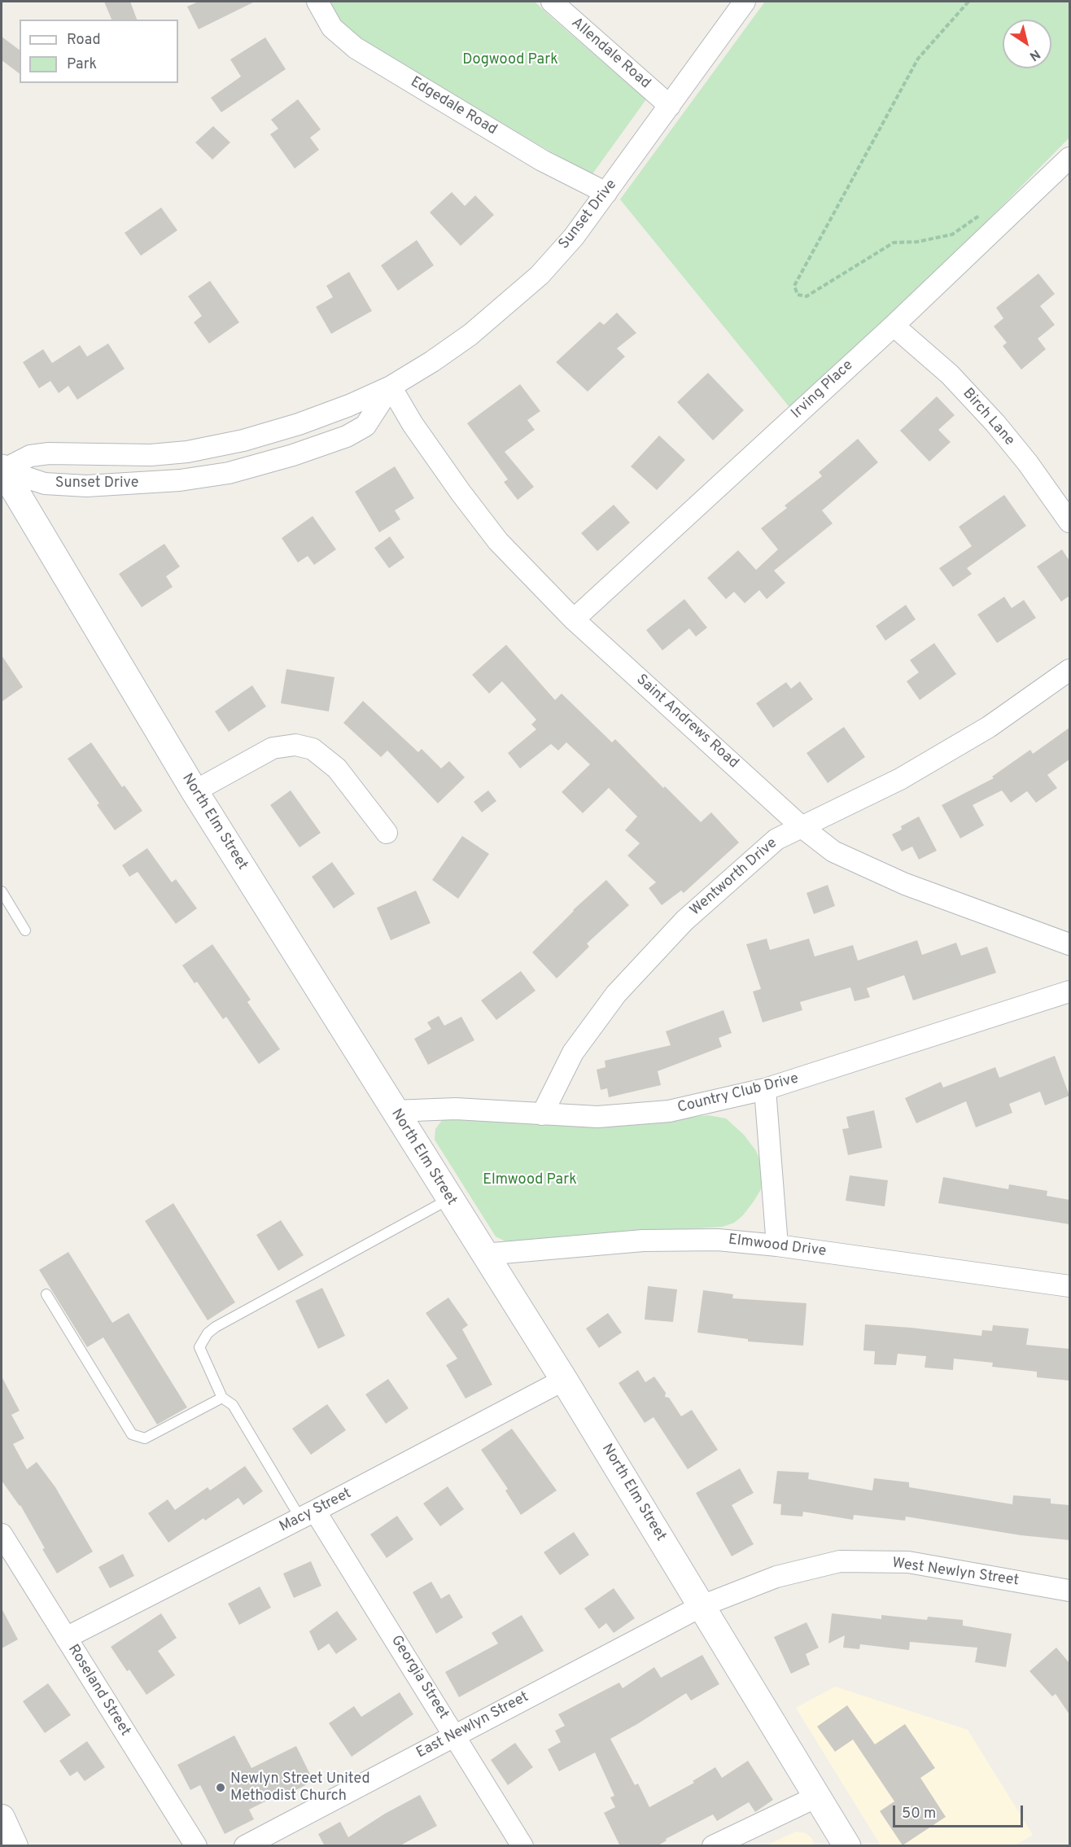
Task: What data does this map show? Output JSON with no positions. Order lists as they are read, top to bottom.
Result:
{
  "streets": {
    "main road": ["North Elm Street"],
    "street": [
      "Allendale Road",
      "Edgedale Road",
      "Sunset Drive",
      "Irving Place",
      "Birch Lane",
      "Saint Andrews Road",
      "Wentworth Drive",
      "Country Club Drive",
      "Elmwood Drive",
      "Macy Street",
      "West Newlyn Street",
      "Georgia Street",
      "Roseland Street",
      "East Newlyn Street"
    ]
  },
  "crossings": [
    ["Allendale Road", "Sunset Drive"],
    ["Edgedale Road", "Sunset Drive"],
    ["Sunset Drive", "Saint Andrews Road"],
    ["Sunset Drive", "North Elm Street"],
    ["Irving Place", "Birch Lane"],
    ["Irving Place", "Saint Andrews Road"],
    ["Saint Andrews Road", "Wentworth Drive"],
    ["North Elm Street", "Country Club Drive"],
    ["North Elm Street", "Elmwood Drive"],
    ["North Elm Street", "Macy Street"],
    ["North Elm Street", "West Newlyn Street"],
    ["North Elm Street", "East Newlyn Street"],
    ["Wentworth Drive", "Country Club Drive"],
    ["Macy Street", "Georgia Street"],
    ["Macy Street", "Roseland Street"],
    ["West Newlyn Street", "East Newlyn Street"],
    ["Georgia Street", "East Newlyn Street"]
  ],
  "parks": ["Dogwood Park", "Elmwood Park"],
  "places": ["Newlyn Street United Methodist Church"],
  "legend": ["Road", "Park"],
  "scale_bar": "50 m",
  "north": "bottom right"
}
